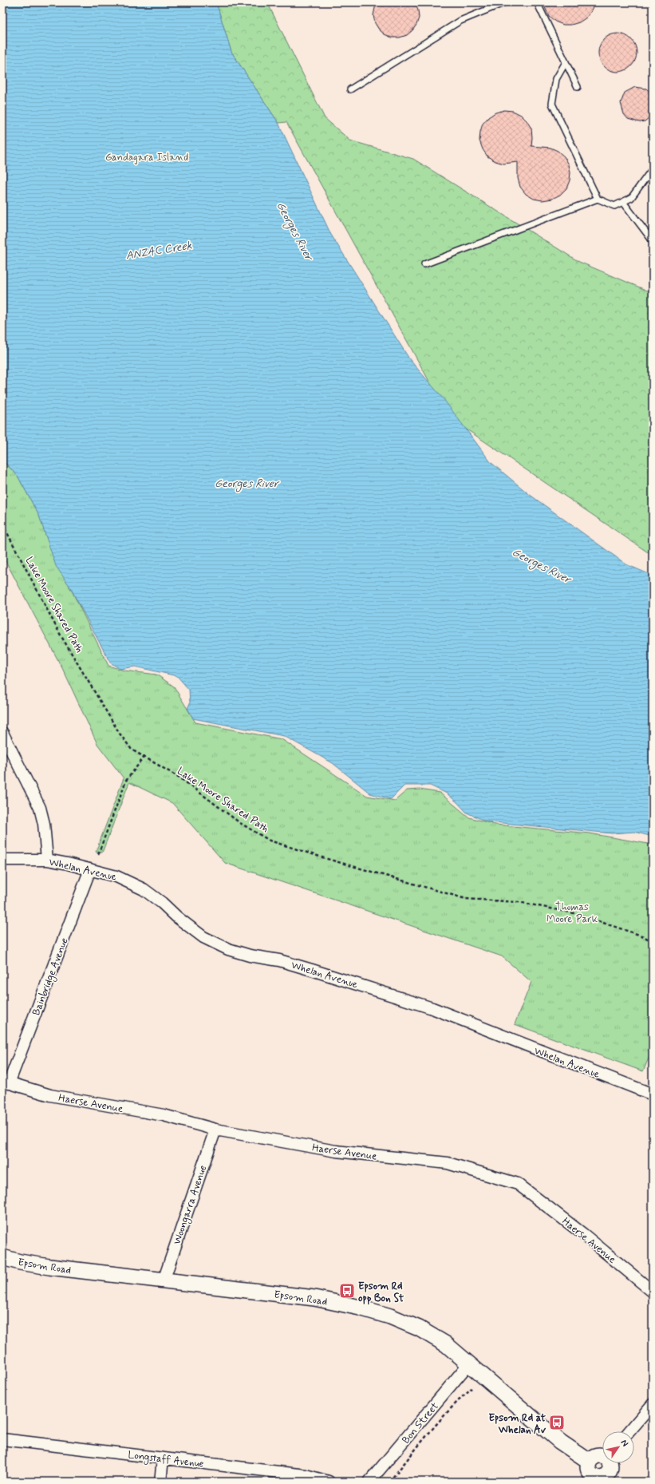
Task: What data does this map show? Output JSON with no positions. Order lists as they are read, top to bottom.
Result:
{
  "streets": {
    "street": [
      "Whelan Avenue",
      "Bainbridge Avenue",
      "Haerse Avenue",
      "Woongarra Avenue",
      "Epsom Road",
      "Bon Street",
      "Longstaff Avenue"
    ],
    "path": ["Lake Moore Shared Path"]
  },
  "crossings": [
    ["Whelan Avenue", "Bainbridge Avenue"],
    ["Bainbridge Avenue", "Haerse Avenue"],
    ["Haerse Avenue", "Woongarra Avenue"],
    ["Woongarra Avenue", "Epsom Road"],
    ["Epsom Road", "Bon Street"]
  ],
  "water": ["Georges River", "ANZAC Creek"],
  "parks": ["Gandagara Island", "Thomas Moore Park"],
  "places": {
    "bus stop": ["Epsom Rd opp Bon St", "Epsom Rd at Whelan Av"]
  },
  "north": "top right"
}
